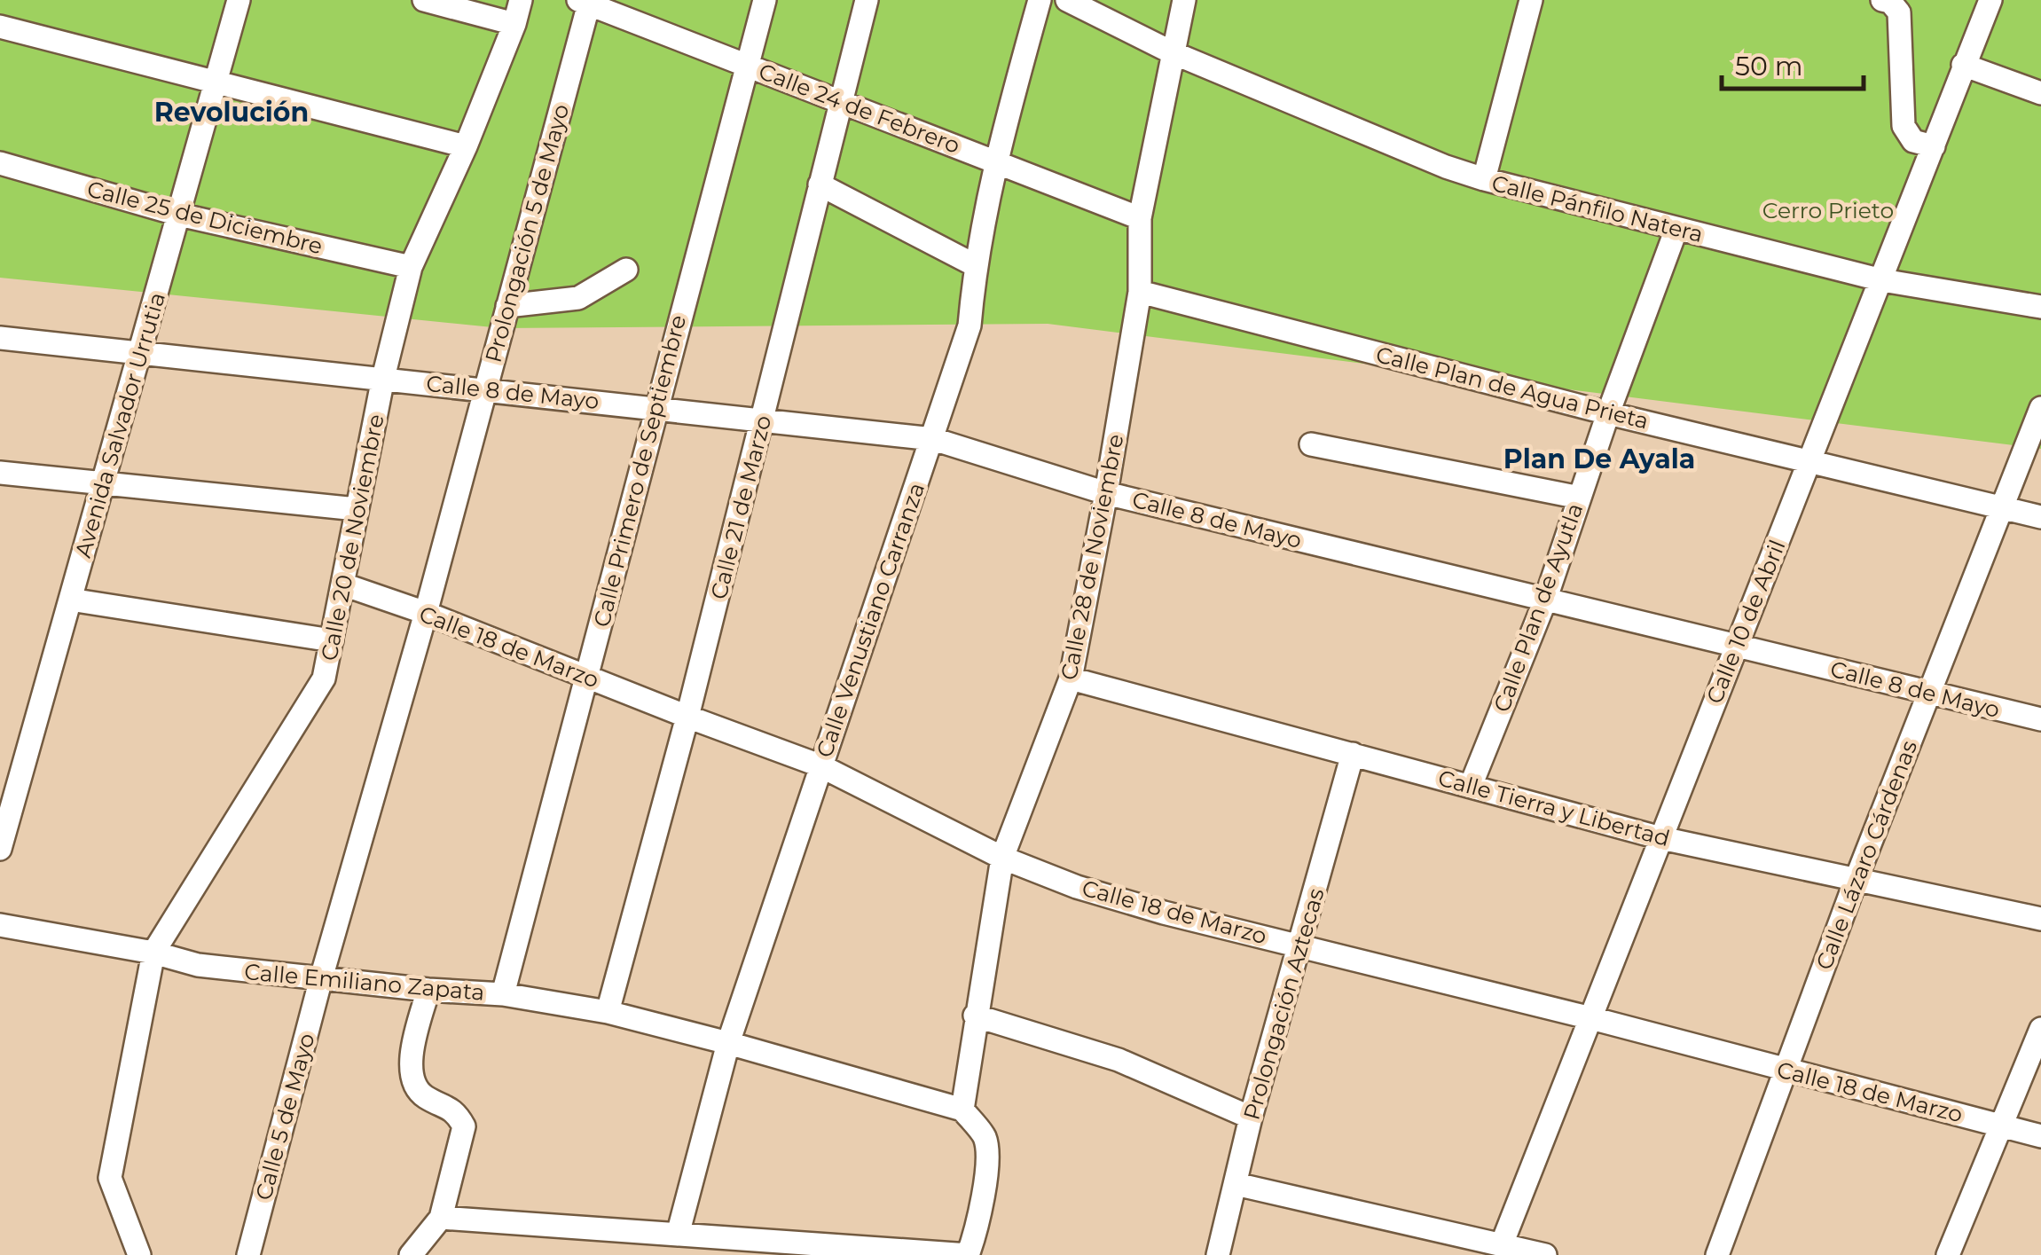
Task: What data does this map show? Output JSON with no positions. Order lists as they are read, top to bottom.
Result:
{
  "streets": {
    "street": [
      "Calle 24 de Febrero",
      "Calle Pánfilo Natera",
      "Calle 25 de Diciembre",
      "Prolongación 5 de Mayo",
      "Calle Plan de Agua Prieta",
      "Calle 8 de Mayo",
      "Avenida Salvador Urrutia",
      "Calle Primero de Septiembre",
      "Calle 21 de Marzo",
      "Calle 20 de Noviembre",
      "Calle 28 de Noviembre",
      "Calle Plan de Ayutla",
      "Calle Venustiano Carranza",
      "Calle 10 de Abril",
      "Calle 18 de Marzo",
      "Calle Tierra y Libertad",
      "Calle Lázaro Cárdenas",
      "Calle Emiliano Zapata",
      "Prolongación Aztecas",
      "Calle 5 de Mayo"
    ]
  },
  "crossings": [
    ["Calle 24 de Febrero", "Prolongación 5 de Mayo"],
    ["Calle 24 de Febrero", "Calle Primero de Septiembre"],
    ["Calle 24 de Febrero", "Calle 21 de Marzo"],
    ["Calle 24 de Febrero", "Calle 28 de Noviembre"],
    ["Calle 24 de Febrero", "Calle Venustiano Carranza"],
    ["Calle Pánfilo Natera", "Calle 28 de Noviembre"],
    ["Calle Pánfilo Natera", "Calle Plan de Ayutla"],
    ["Calle Pánfilo Natera", "Calle 10 de Abril"],
    ["Calle 25 de Diciembre", "Avenida Salvador Urrutia"],
    ["Calle 25 de Diciembre", "Calle 20 de Noviembre"],
    ["Prolongación 5 de Mayo", "Calle 8 de Mayo"],
    ["Prolongación 5 de Mayo", "Calle 18 de Marzo"],
    ["Prolongación 5 de Mayo", "Calle Emiliano Zapata"],
    ["Prolongación 5 de Mayo", "Calle 5 de Mayo"],
    ["Calle Plan de Agua Prieta", "Calle 28 de Noviembre"],
    ["Calle Plan de Agua Prieta", "Calle Plan de Ayutla"],
    ["Calle Plan de Agua Prieta", "Calle 10 de Abril"],
    ["Calle Plan de Agua Prieta", "Calle Lázaro Cárdenas"],
    ["Calle 8 de Mayo", "Avenida Salvador Urrutia"],
    ["Calle 8 de Mayo", "Calle Primero de Septiembre"],
    ["Calle 8 de Mayo", "Calle 21 de Marzo"],
    ["Calle 8 de Mayo", "Calle 20 de Noviembre"],
    ["Calle 8 de Mayo", "Calle 28 de Noviembre"],
    ["Calle 8 de Mayo", "Calle Plan de Ayutla"],
    ["Calle 8 de Mayo", "Calle Venustiano Carranza"],
    ["Calle 8 de Mayo", "Calle 10 de Abril"],
    ["Calle 8 de Mayo", "Calle Lázaro Cárdenas"],
    ["Calle Primero de Septiembre", "Calle 18 de Marzo"],
    ["Calle Primero de Septiembre", "Calle Emiliano Zapata"],
    ["Calle 21 de Marzo", "Calle 18 de Marzo"],
    ["Calle 21 de Marzo", "Calle Emiliano Zapata"],
    ["Calle 20 de Noviembre", "Calle 18 de Marzo"],
    ["Calle 20 de Noviembre", "Calle Emiliano Zapata"],
    ["Calle 28 de Noviembre", "Calle 18 de Marzo"],
    ["Calle 28 de Noviembre", "Calle Tierra y Libertad"],
    ["Calle 28 de Noviembre", "Calle Emiliano Zapata"],
    ["Calle Plan de Ayutla", "Calle Tierra y Libertad"],
    ["Calle Venustiano Carranza", "Calle 18 de Marzo"],
    ["Calle Venustiano Carranza", "Calle Emiliano Zapata"],
    ["Calle 10 de Abril", "Calle 18 de Marzo"],
    ["Calle 10 de Abril", "Calle Tierra y Libertad"],
    ["Calle 18 de Marzo", "Calle Lázaro Cárdenas"],
    ["Calle 18 de Marzo", "Prolongación Aztecas"],
    ["Calle Tierra y Libertad", "Calle Lázaro Cárdenas"],
    ["Calle Tierra y Libertad", "Prolongación Aztecas"],
    ["Calle Emiliano Zapata", "Calle 5 de Mayo"]
  ],
  "districts": ["Revolución", "Plan De Ayala"],
  "parks": ["Cerro Prieto"],
  "scale_bar": "50 m"
}
